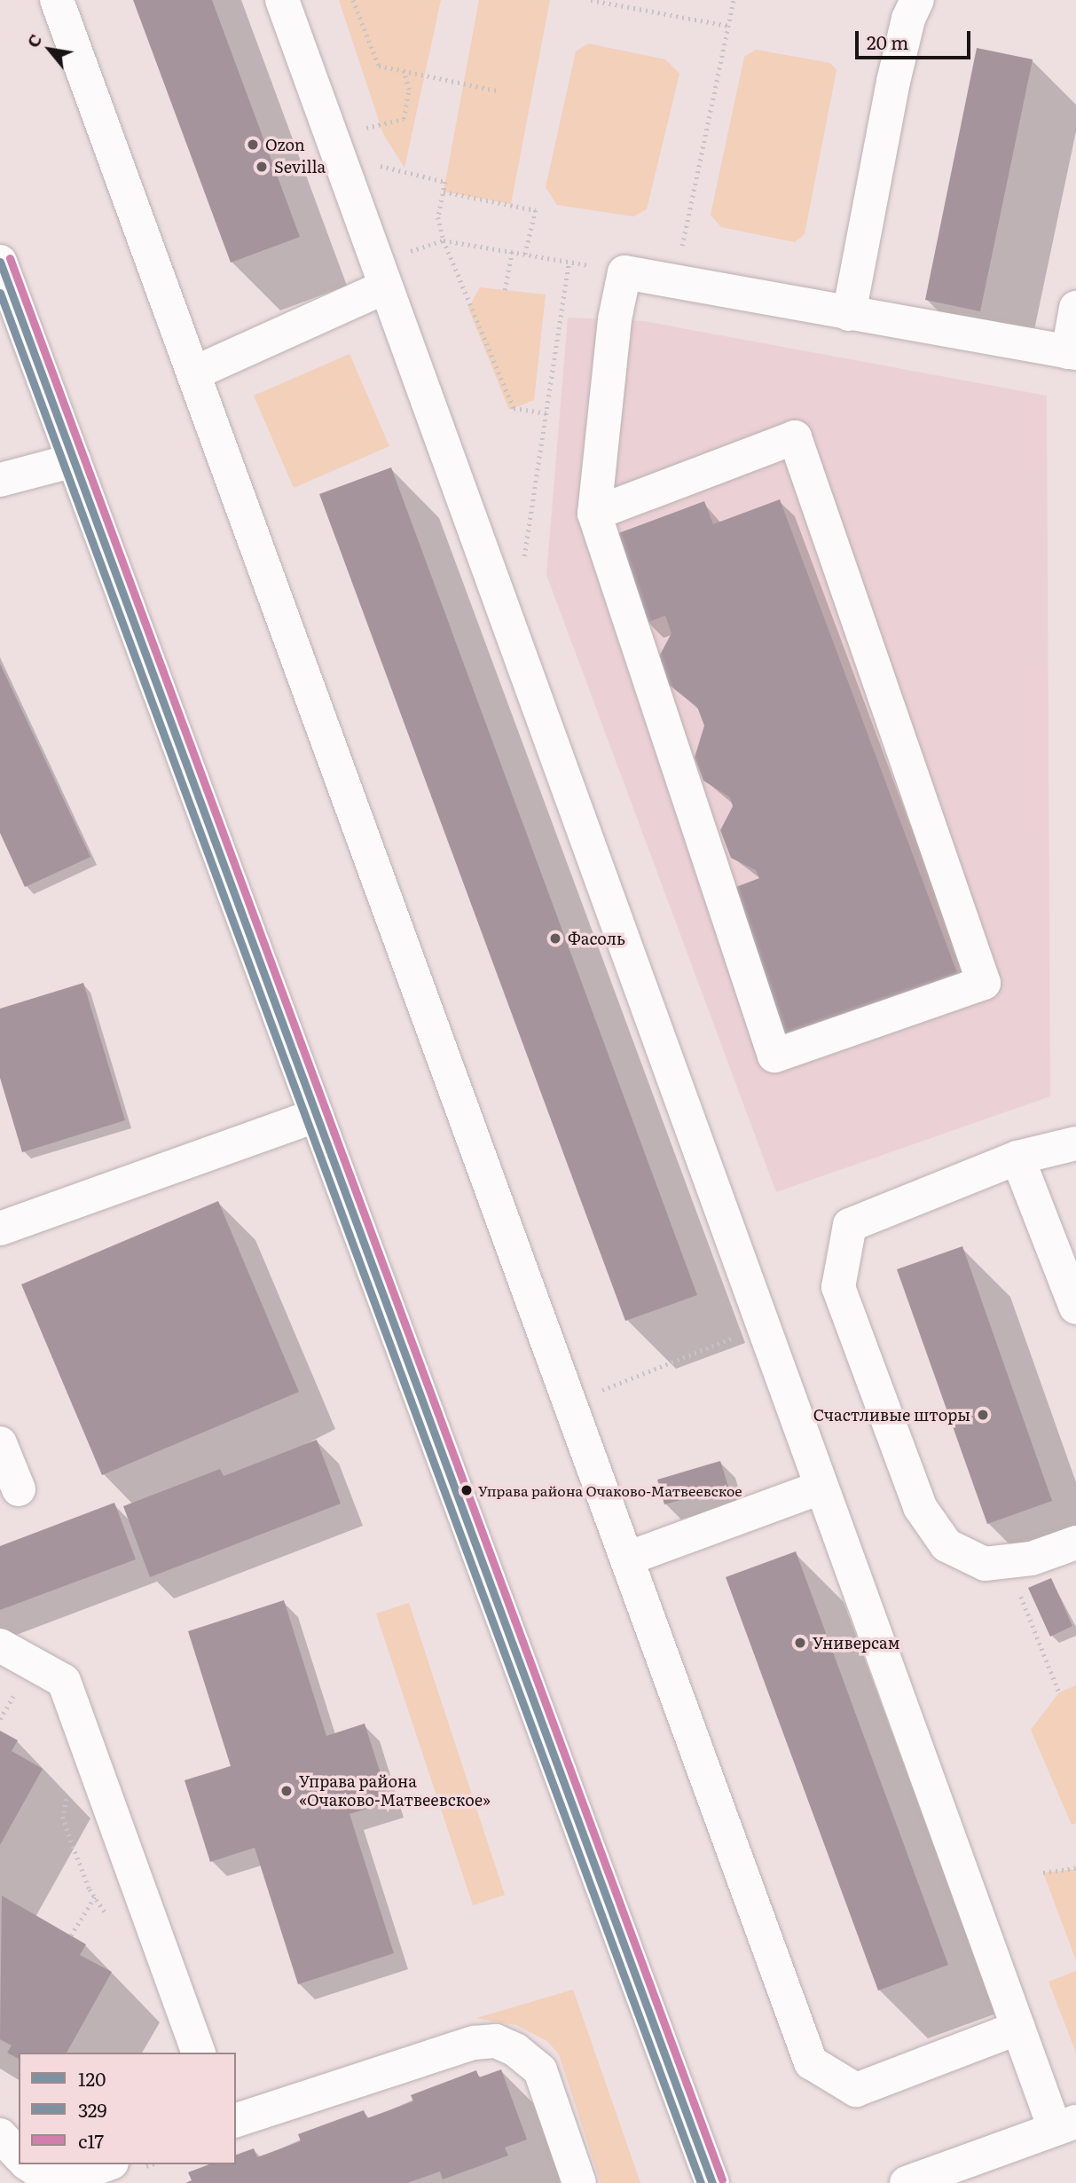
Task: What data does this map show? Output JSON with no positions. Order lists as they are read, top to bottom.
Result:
{
  "places": [
    "Ozon",
    "Sevilla",
    "Фасоль",
    "Счастливые шторы",
    "Управа района Очаково-Матвеевское",
    "Универсам",
    "Управа района «Очаково-Матвеевское»"
  ],
  "lines": ["transit line с17", "transit line 120", "transit line 329"],
  "legend": ["120", "329", "с17"],
  "scale_bar": "20 m",
  "north": "top left"
}
